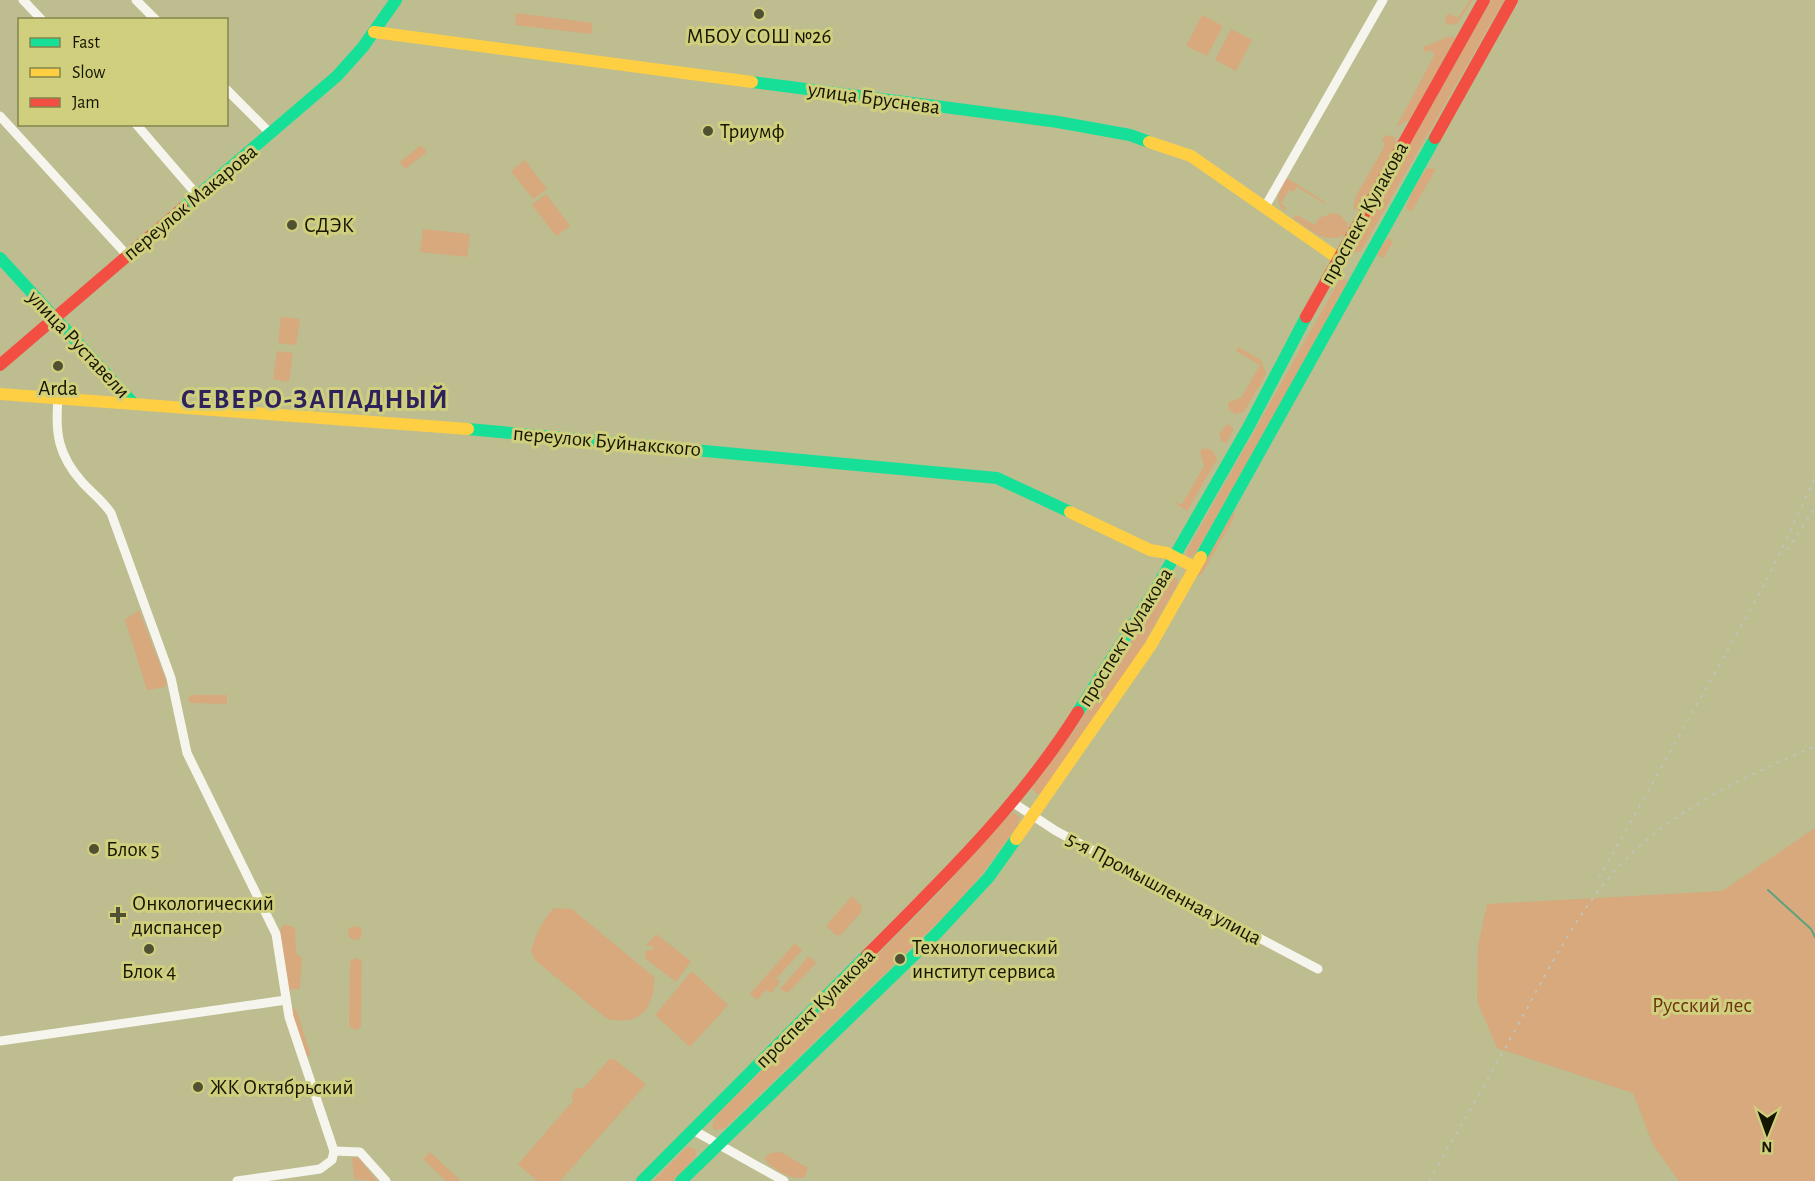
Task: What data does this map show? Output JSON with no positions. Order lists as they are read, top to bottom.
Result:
{
  "streets": {
    "main road": [
      "улица Бруснева",
      "переулок Макарова",
      "проспект Кулакова",
      "улица Руставели",
      "переулок Буйнакского"
    ],
    "street": ["5-я Промышленная улица"]
  },
  "crossings": [
    ["улица Бруснева", "переулок Макарова"],
    ["улица Бруснева", "проспект Кулакова"],
    ["переулок Макарова", "улица Руставели"],
    ["проспект Кулакова", "переулок Буйнакского"],
    ["проспект Кулакова", "5-я Промышленная улица"],
    ["улица Руставели", "переулок Буйнакского"]
  ],
  "districts": ["СЕВЕРО-ЗАПАДНЫЙ"],
  "parks": ["Русский лес"],
  "places": {
    "other": [
      "МБОУ СОШ №26",
      "Триумф",
      "СДЭК",
      "Arda",
      "Блок 5",
      "Блок 4",
      "Технологический институт сервиса",
      "ЖК Октябрьский"
    ],
    "health": ["Онкологический диспансер"]
  },
  "legend": ["Fast", "Slow", "Jam"],
  "north": "bottom"
}
